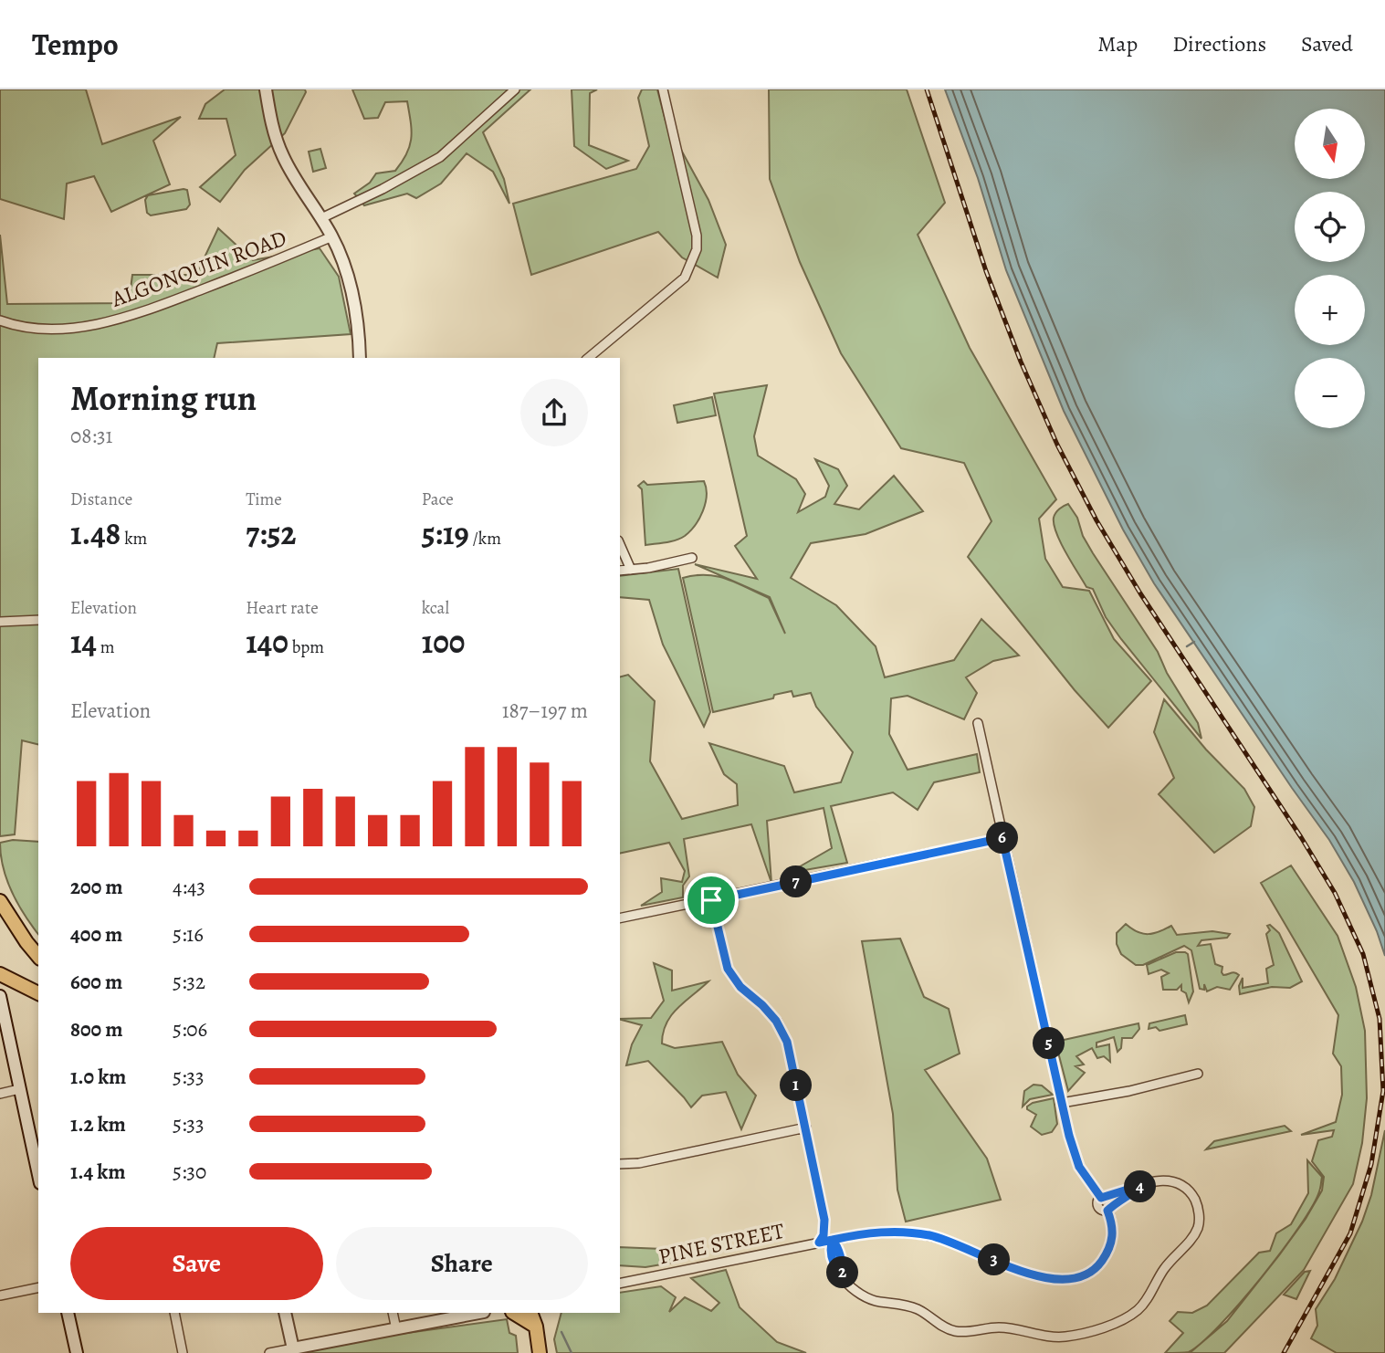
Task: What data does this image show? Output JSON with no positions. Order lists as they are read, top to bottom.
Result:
{
  "streets": {
    "street": ["ALGONQUIN ROAD", "PINE STREET"]
  },
  "north": "bottom",
  "page": {
    "header": "Tempo",
    "nav": ["Map", "Directions", "Saved"],
    "map_buttons": ["+", "−"],
    "heading": ["Morning run", "08:31"],
    "stats": [
      ["Distance", "1.48 km"],
      ["Time", "7:52"],
      ["Pace", "5:19 /km"],
      ["Elevation", "14 m"],
      ["Heart rate", "140 bpm"],
      ["kcal", "100"]
    ],
    "chart": ["Elevation", "187–197 m"],
    "pins": [
      "6",
      "7",
      "5",
      "1",
      "4",
      "3",
      "2"
    ],
    "list": [
      {
        "name": "200 m",
        "note": "4:43"
      },
      {
        "name": "400 m",
        "note": "5:16"
      },
      {
        "name": "600 m",
        "note": "5:32"
      },
      {
        "name": "800 m",
        "note": "5:06"
      },
      {
        "name": "1.0 km",
        "note": "5:33"
      },
      {
        "name": "1.2 km",
        "note": "5:33"
      },
      {
        "name": "1.4 km",
        "note": "5:30"
      }
    ],
    "buttons": ["Save", "Share"]
  }
}
